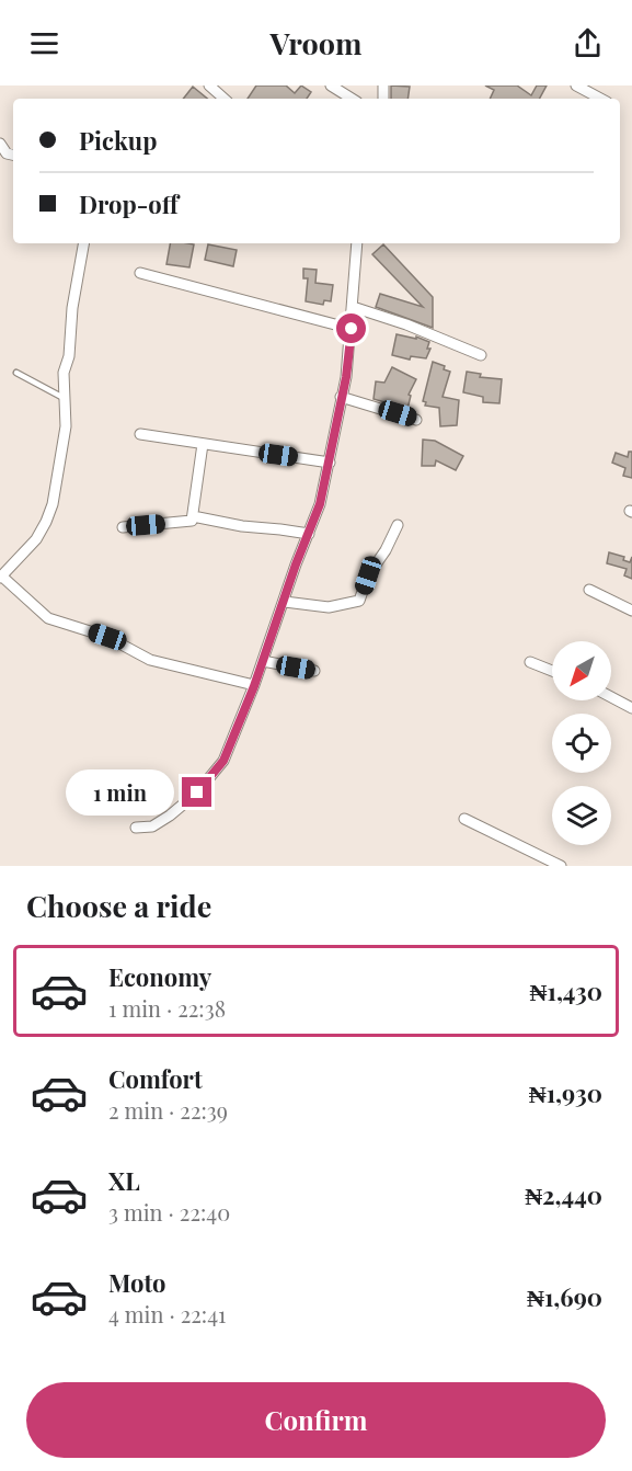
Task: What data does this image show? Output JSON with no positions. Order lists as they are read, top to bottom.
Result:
{
  "north": "bottom left",
  "page": {
    "header": "Vroom",
    "banner": ["Pickup", "Drop-off"],
    "bubble": "1 min",
    "heading": "Choose a ride",
    "list": [
      {
        "name": "Economy",
        "note": "1 min · 22:38",
        "value": "₦1,430"
      },
      {
        "name": "Comfort",
        "note": "2 min · 22:39",
        "value": "₦1,930"
      },
      {
        "name": "XL",
        "note": "3 min · 22:40",
        "value": "₦2,440"
      },
      {
        "name": "Moto",
        "note": "4 min · 22:41",
        "value": "₦1,690"
      }
    ],
    "buttons": "Confirm"
  }
}
